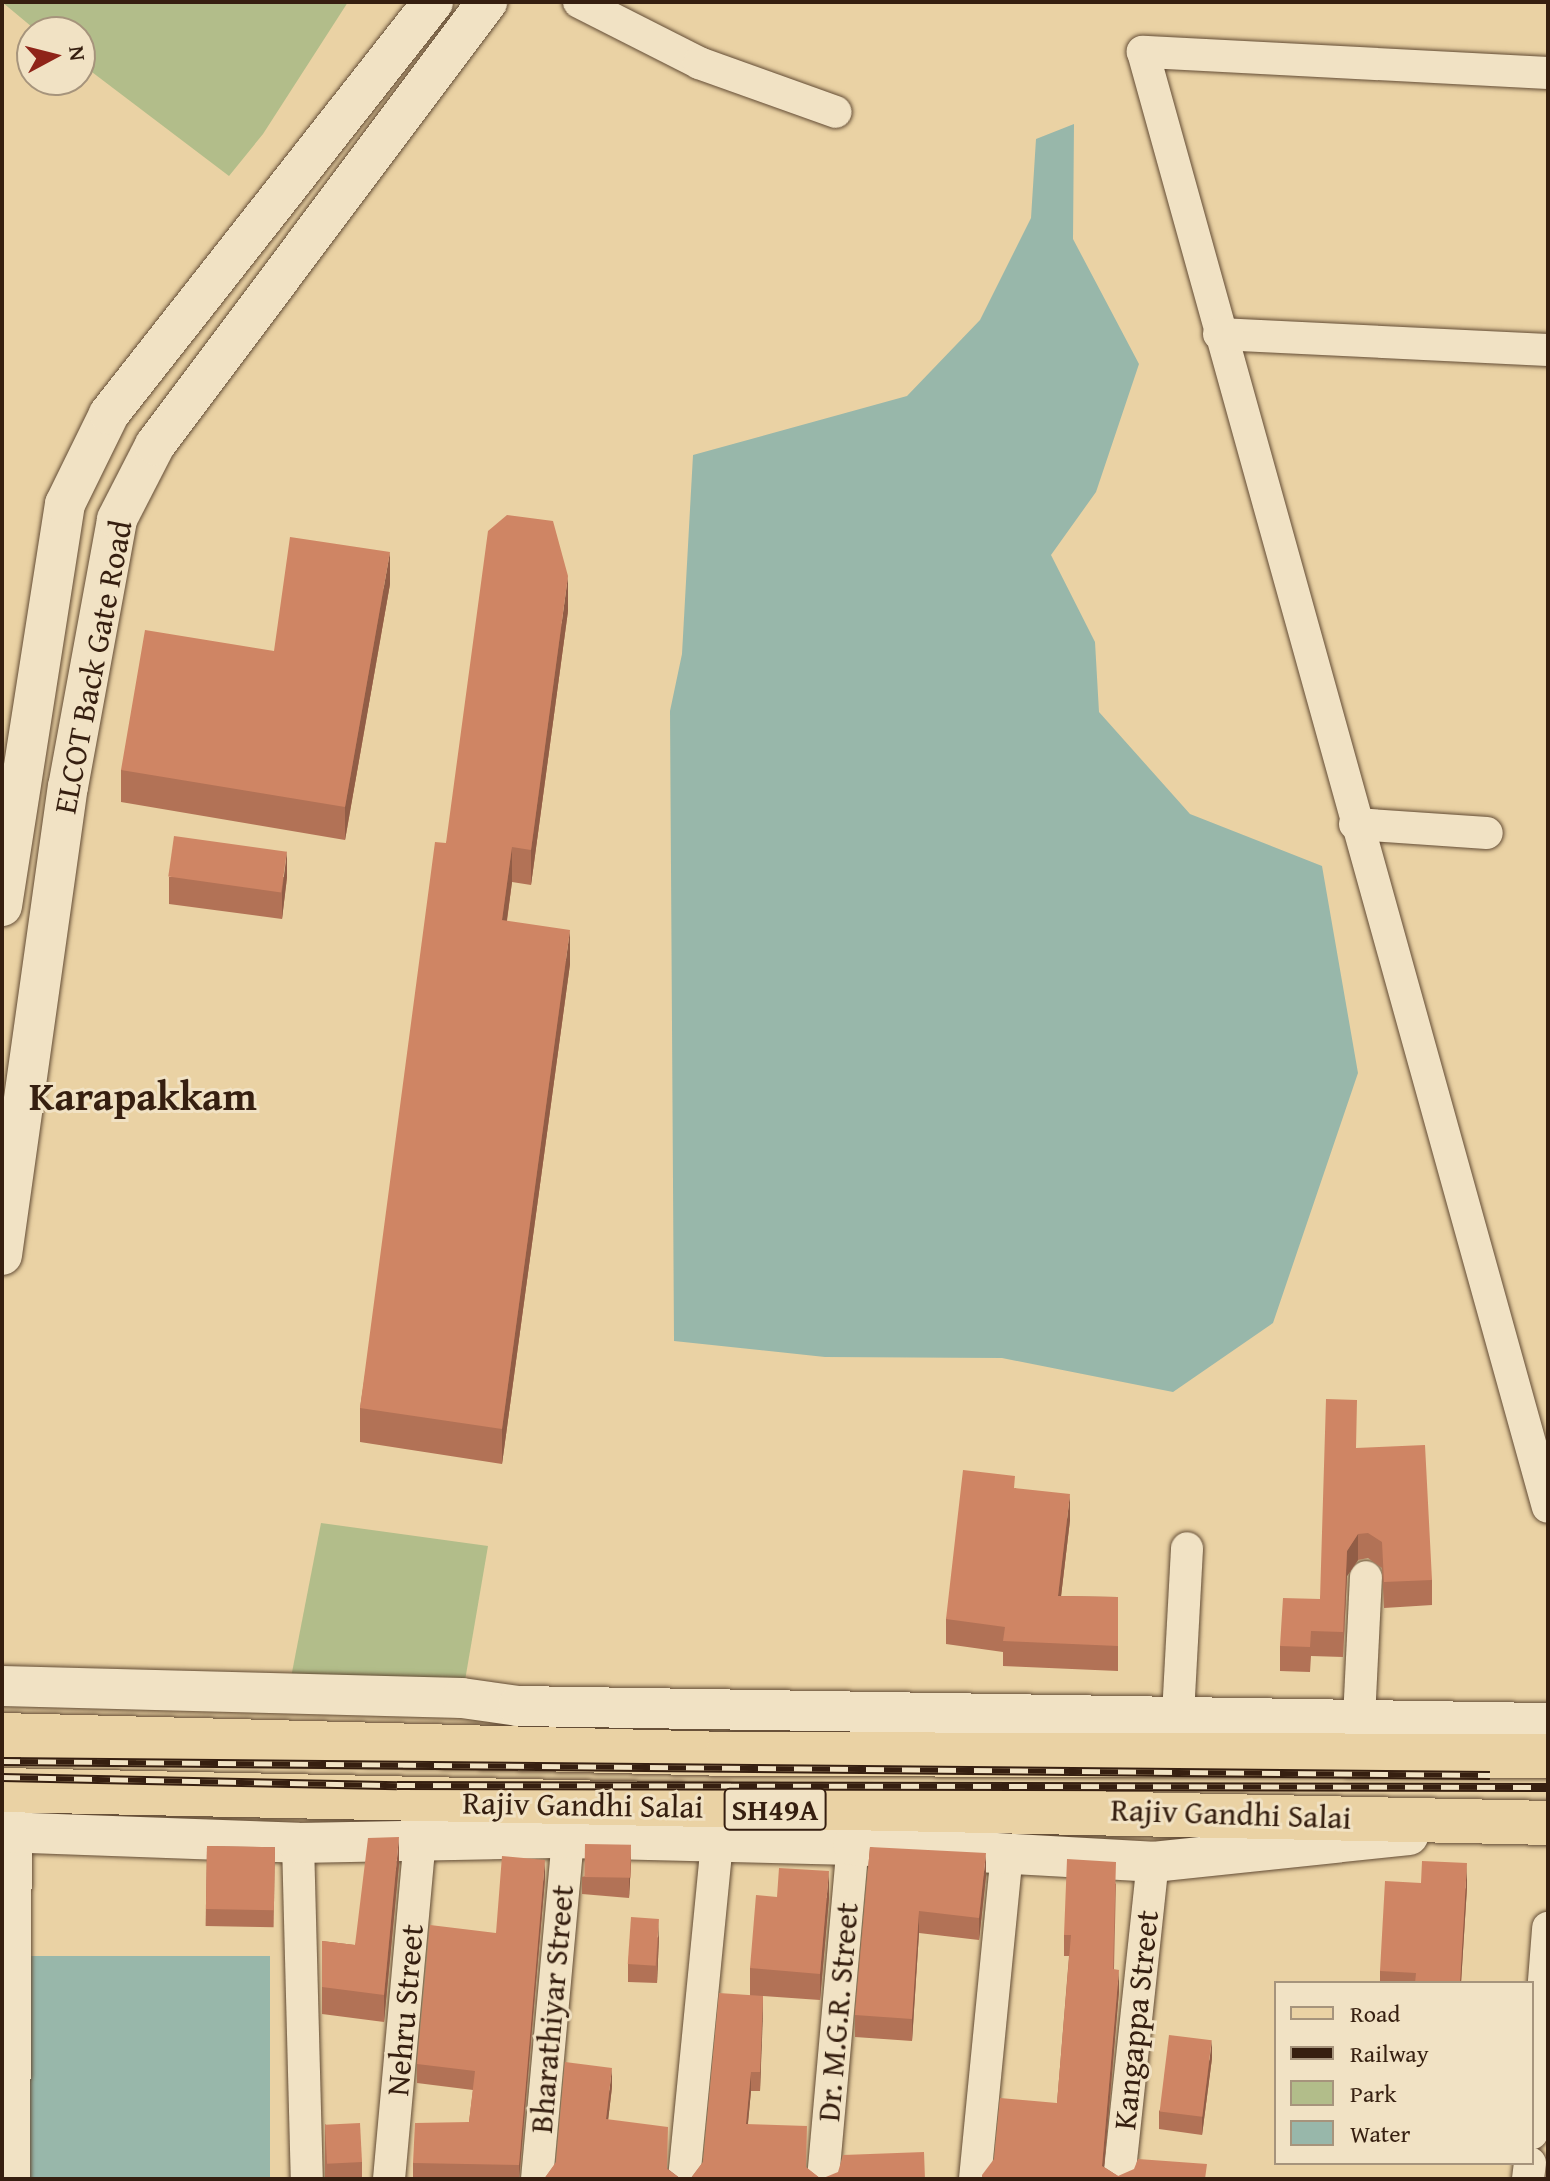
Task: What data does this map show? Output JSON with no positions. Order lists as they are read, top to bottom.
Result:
{
  "streets": {
    "main road": ["Rajiv Gandhi Salai", "SH49A"],
    "street": [
      "ELCOT Back Gate Road",
      "Bharathiyar Street",
      "Nehru Street",
      "Dr. M.G.R. Street",
      "Kangappa Street"
    ]
  },
  "districts": ["Karapakkam"],
  "legend": [
    "Road",
    "Railway",
    "Park",
    "Water"
  ],
  "north": "right"
}
